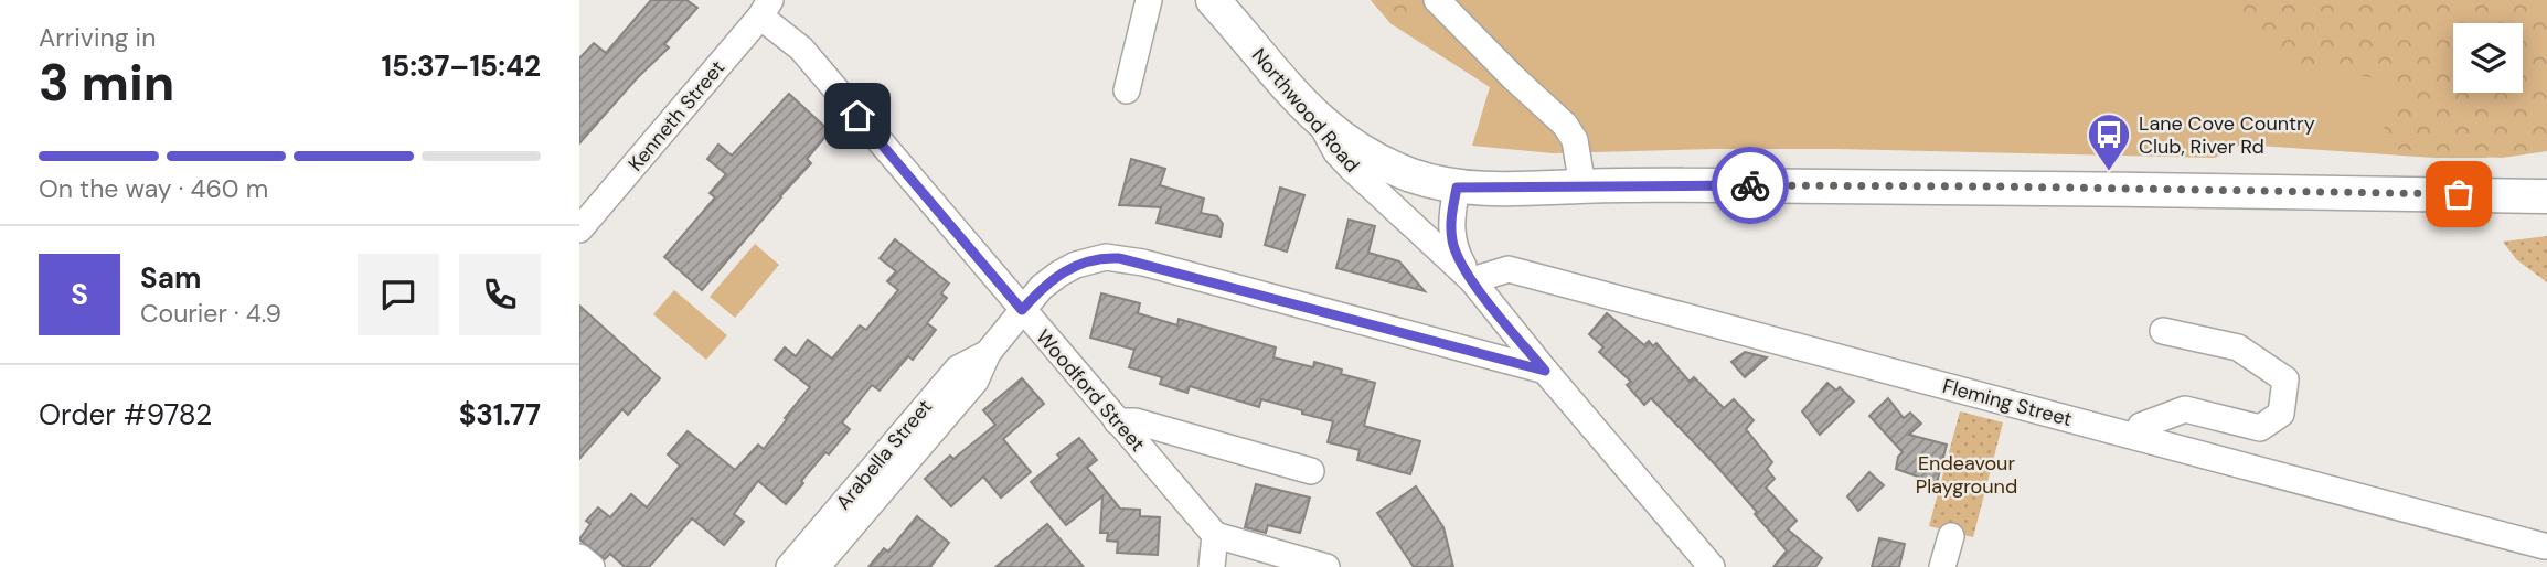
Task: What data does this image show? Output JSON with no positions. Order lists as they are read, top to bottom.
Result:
{
  "streets": {
    "main road": ["Northwood Road"],
    "street": [
      "Kenneth Street",
      "Woodford Street",
      "Fleming Street",
      "Arabella Street"
    ]
  },
  "crossings": [
    ["Northwood Road", "Fleming Street"],
    ["Northwood Road", "Arabella Street"],
    ["Kenneth Street", "Woodford Street"],
    ["Woodford Street", "Arabella Street"]
  ],
  "parks": ["Endeavour Playground"],
  "places": {
    "bus stop": ["Lane Cove Country Club, River Rd"]
  },
  "page": {
    "heading": ["3 min", "Arriving in", "15:37–15:42"],
    "panel": [
      "Sam",
      "Courier · 4.9",
      "Order #9782",
      "$31.77"
    ],
    "bar": "On the way · 460 m",
    "round": "S"
  }
}
